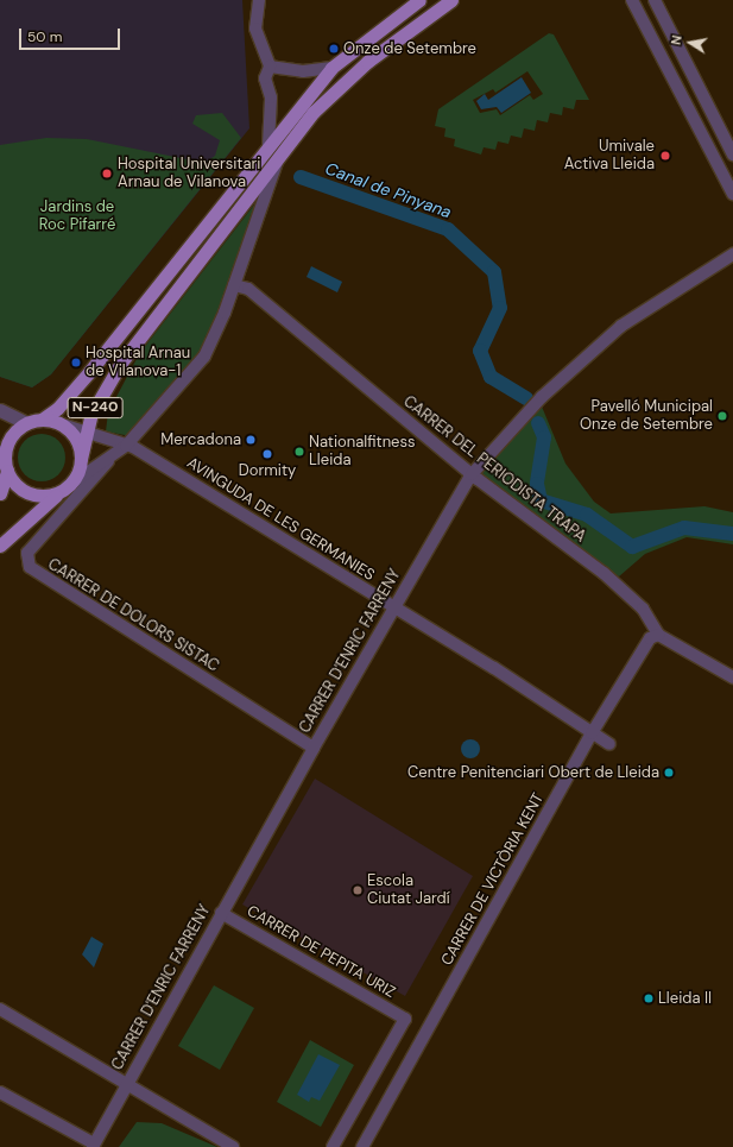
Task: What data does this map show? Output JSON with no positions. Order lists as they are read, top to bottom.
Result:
{
  "streets": {
    "main road": ["N-240"],
    "street": [
      "CARRER DEL PERIODISTA TRAPA",
      "AVINGUDA DE LES GERMANIES",
      "CARRER DE DOLORS SISTAC",
      "CARRER D'ENRIC FARRENY",
      "CARRER DE VICTÒRIA KENT",
      "CARRER DE PEPITA URIZ"
    ]
  },
  "crossings": [
    ["N-240", "AVINGUDA DE LES GERMANIES"],
    ["CARRER DEL PERIODISTA TRAPA", "CARRER D'ENRIC FARRENY"],
    ["CARRER DEL PERIODISTA TRAPA", "CARRER DE VICTÒRIA KENT"],
    ["AVINGUDA DE LES GERMANIES", "CARRER D'ENRIC FARRENY"],
    ["AVINGUDA DE LES GERMANIES", "CARRER DE VICTÒRIA KENT"],
    ["CARRER DE DOLORS SISTAC", "CARRER D'ENRIC FARRENY"],
    ["CARRER D'ENRIC FARRENY", "CARRER DE PEPITA URIZ"]
  ],
  "water": ["Canal de Pinyana"],
  "parks": ["Jardins de Roc Pifarré"],
  "places": [
    "Onze de Setembre",
    "Umivale Activa Lleida",
    "Hospital Universitari Arnau de Vilanova",
    "Hospital Arnau de Vilanova-1",
    "Pavelló Municipal Onze de Setembre",
    "Mercadona",
    "Nationalfitness Lleida",
    "Dormity",
    "Centre Penitenciari Obert de Lleida",
    "Escola Ciutat Jardí",
    "Lleida II"
  ],
  "scale_bar": "50 m",
  "north": "left"
}
